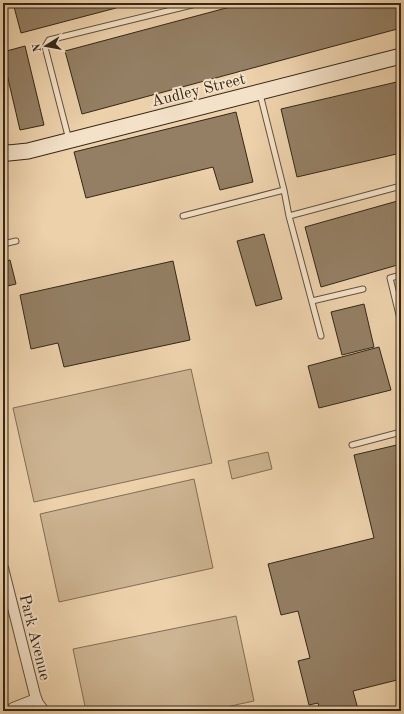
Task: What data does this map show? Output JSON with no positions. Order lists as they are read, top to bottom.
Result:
{
  "streets": {
    "street": ["Audley Street", "Park Avenue"]
  },
  "north": "left"
}
